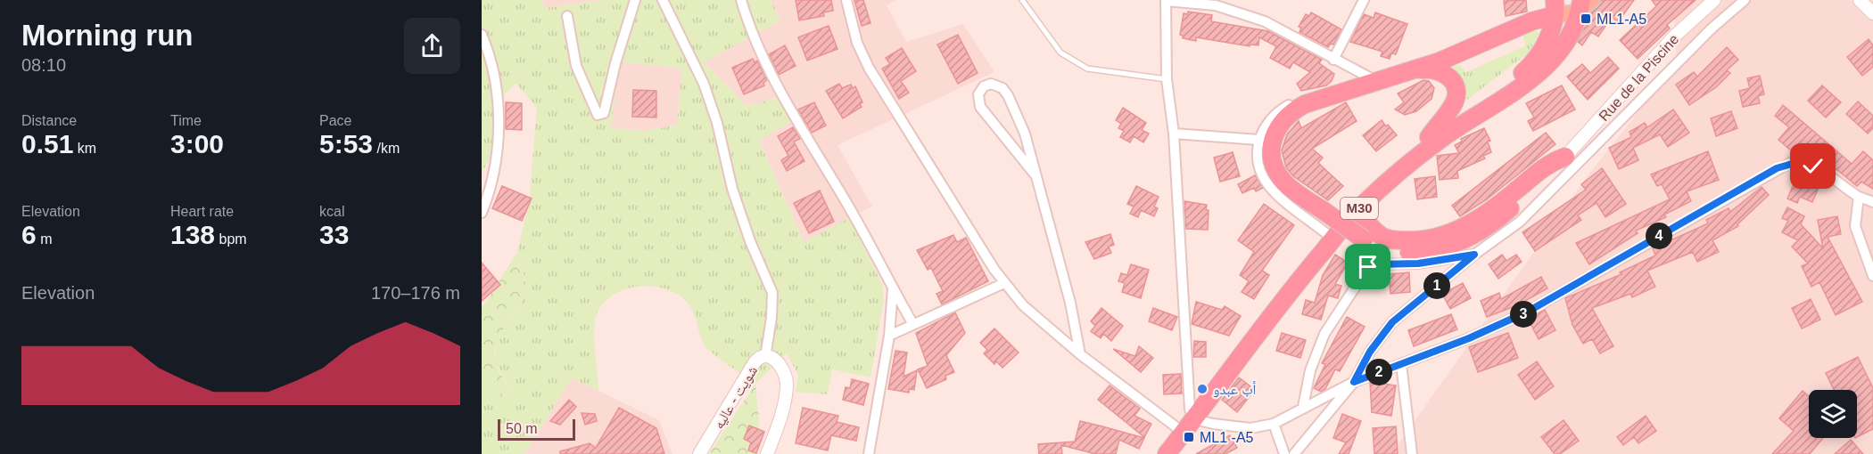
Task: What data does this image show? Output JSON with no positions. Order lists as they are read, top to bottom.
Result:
{
  "streets": {
    "highway": ["M30"],
    "street": ["Rue de la Piscine", "شويت - عاليه"]
  },
  "places": {
    "transit": ["ML1-A5", "ML1 -A5"],
    "other": ["أب عبدو"]
  },
  "scale_bar": "50 m",
  "page": {
    "heading": ["Morning run", "08:10"],
    "stats": [
      ["Distance", "0.51 km"],
      ["Time", "3:00"],
      ["Pace", "5:53 /km"],
      ["Elevation", "6 m"],
      ["Heart rate", "138 bpm"],
      ["kcal", "33"]
    ],
    "pins": [
      "4",
      "1",
      "3",
      "2"
    ],
    "chart": ["Elevation", "170–176 m"],
    "scale": "50 m"
  }
}
